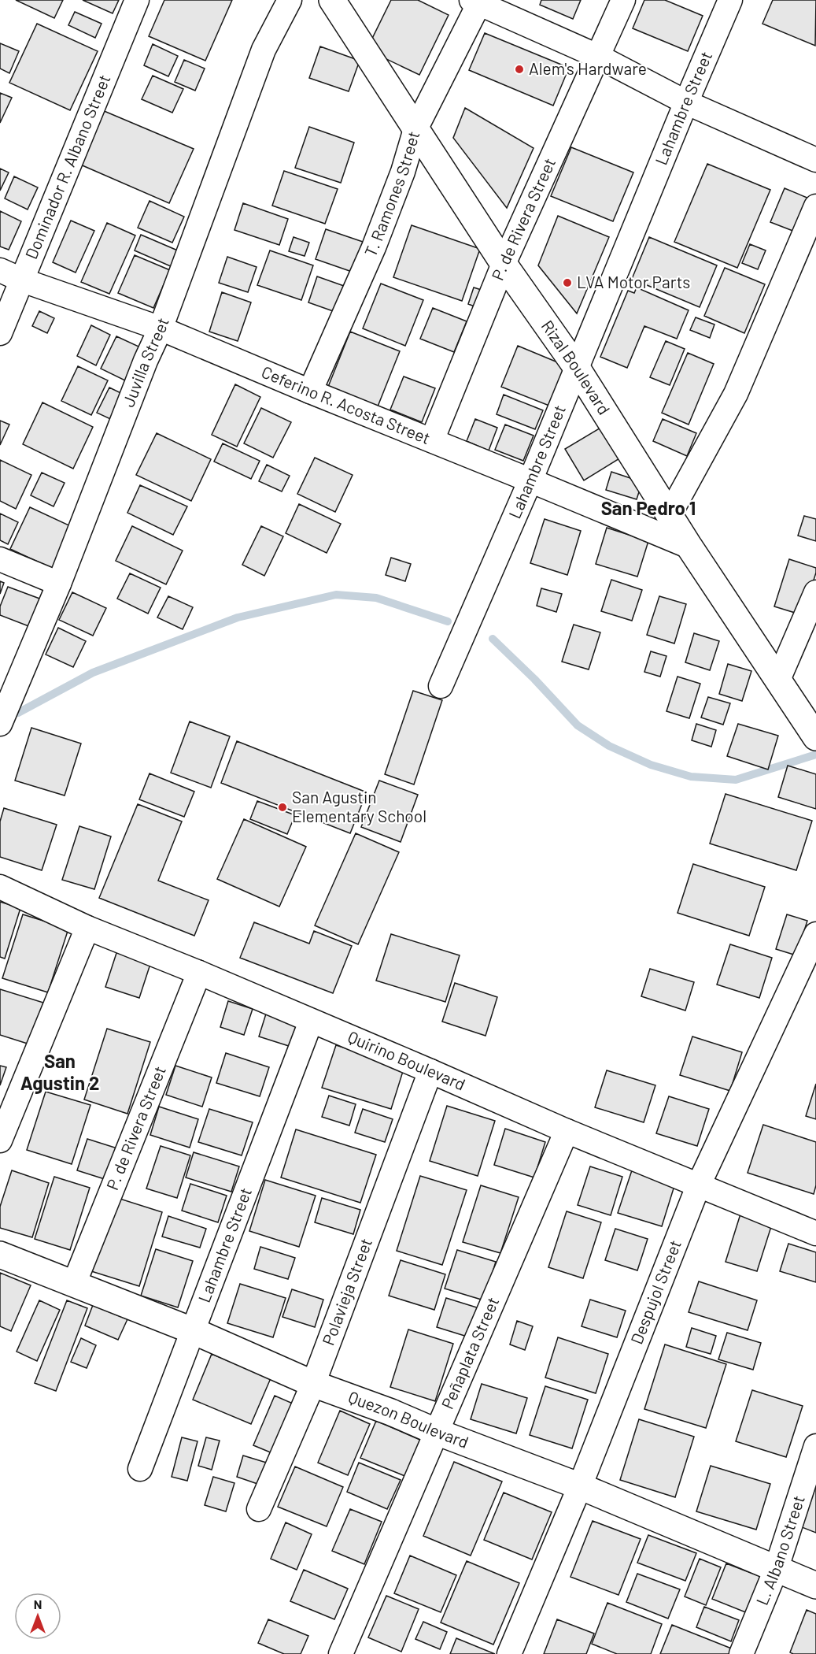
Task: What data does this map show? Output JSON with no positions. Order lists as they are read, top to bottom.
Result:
{
  "streets": {
    "street": [
      "Lahambre Street",
      "Dominador R. Albano Street",
      "T. Ramones Street",
      "P. de Rivera Street",
      "Juvilla Street",
      "Rizal Boulevard",
      "Ceferino R. Acosta Street",
      "Quirino Boulevard",
      "Polavieja Street",
      "Despujol Street",
      "Peñaplata Street",
      "Quezon Boulevard",
      "L. Albano Street"
    ]
  },
  "crossings": [
    ["Lahambre Street", "Rizal Boulevard"],
    ["Lahambre Street", "Ceferino R. Acosta Street"],
    ["Lahambre Street", "Quirino Boulevard"],
    ["Lahambre Street", "Quezon Boulevard"],
    ["Dominador R. Albano Street", "Ceferino R. Acosta Street"],
    ["T. Ramones Street", "Rizal Boulevard"],
    ["T. Ramones Street", "Ceferino R. Acosta Street"],
    ["P. de Rivera Street", "Rizal Boulevard"],
    ["P. de Rivera Street", "Ceferino R. Acosta Street"],
    ["P. de Rivera Street", "Quirino Boulevard"],
    ["P. de Rivera Street", "Quezon Boulevard"],
    ["Juvilla Street", "Ceferino R. Acosta Street"],
    ["Rizal Boulevard", "Ceferino R. Acosta Street"],
    ["Quirino Boulevard", "Polavieja Street"],
    ["Quirino Boulevard", "Despujol Street"],
    ["Quirino Boulevard", "Peñaplata Street"],
    ["Polavieja Street", "Quezon Boulevard"],
    ["Despujol Street", "Quezon Boulevard"],
    ["Peñaplata Street", "Quezon Boulevard"],
    ["Quezon Boulevard", "L. Albano Street"]
  ],
  "districts": ["San Pedro 1", "San Agustin 2"],
  "places": ["Alem's Hardware", "LVA Motor Parts", "San Agustin Elementary School"],
  "north": "top"
}
